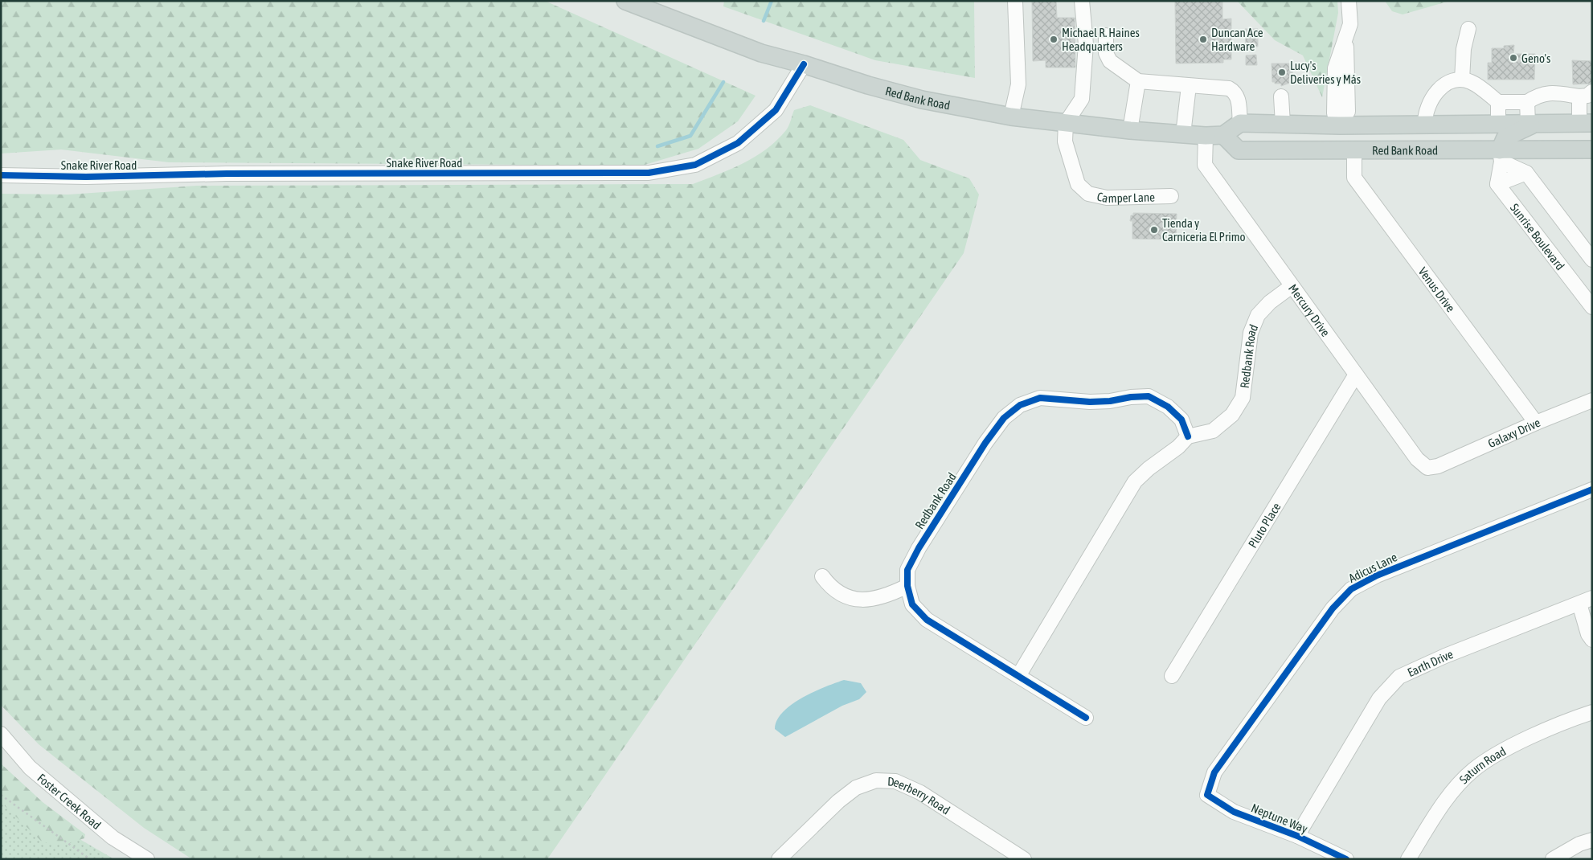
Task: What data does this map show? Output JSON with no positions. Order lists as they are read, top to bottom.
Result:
{
  "streets": {
    "main road": ["Red Bank Road"],
    "street": [
      "Snake River Road",
      "Camper Lane",
      "Sunrise Boulevard",
      "Venus Drive",
      "Mercury Drive",
      "Redbank Road",
      "Galaxy Drive",
      "Pluto Place",
      "Adicus Lane",
      "Earth Drive",
      "Saturn Road",
      "Deerberry Road",
      "Foster Creek Road",
      "Neptune Way"
    ]
  },
  "crossings": [
    ["Red Bank Road", "Snake River Road"],
    ["Red Bank Road", "Camper Lane"],
    ["Red Bank Road", "Venus Drive"],
    ["Red Bank Road", "Mercury Drive"],
    ["Venus Drive", "Galaxy Drive"],
    ["Mercury Drive", "Redbank Road"],
    ["Mercury Drive", "Galaxy Drive"],
    ["Mercury Drive", "Pluto Place"],
    ["Adicus Lane", "Neptune Way"],
    ["Earth Drive", "Neptune Way"]
  ],
  "places": [
    "Michael R. Haines Headquarters",
    "Duncan Ace Hardware",
    "Geno's",
    "Lucy's Deliveries y Más",
    "Tienda y Carniceria El Primo"
  ]
}
